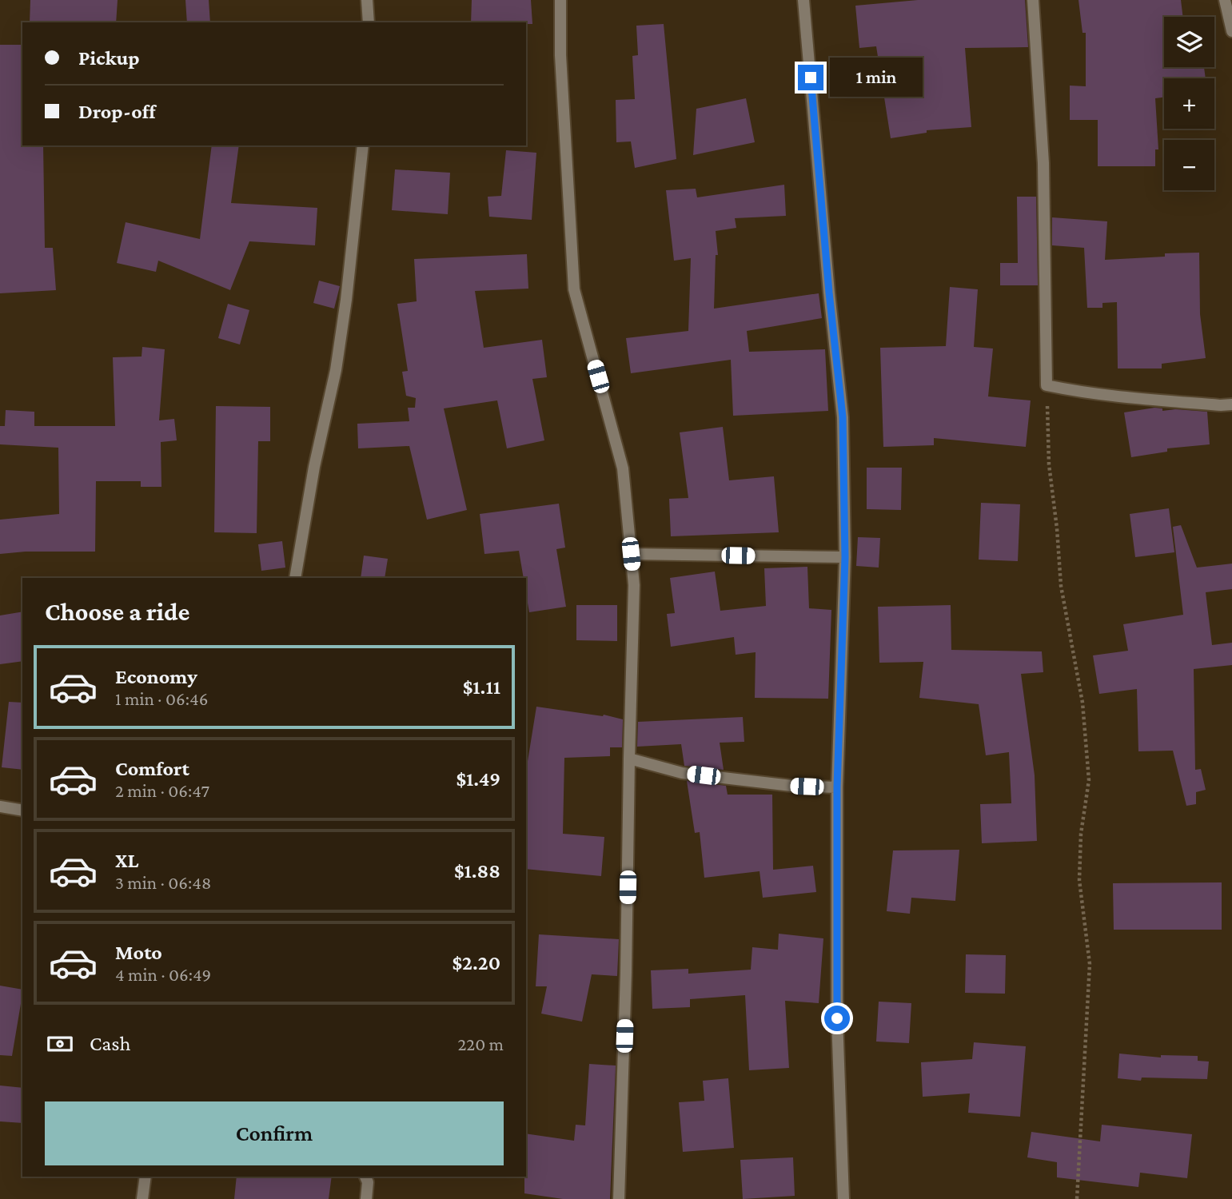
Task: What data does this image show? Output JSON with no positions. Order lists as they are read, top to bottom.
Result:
{
  "page": {
    "map_buttons": ["+", "−"],
    "banner": ["Pickup", "Drop-off"],
    "bubble": "1 min",
    "heading": "Choose a ride",
    "list": [
      {
        "name": "Economy",
        "note": "1 min · 06:46",
        "value": "$1.11"
      },
      {
        "name": "Comfort",
        "note": "2 min · 06:47",
        "value": "$1.49"
      },
      {
        "name": "XL",
        "note": "3 min · 06:48",
        "value": "$1.88"
      },
      {
        "name": "Moto",
        "note": "4 min · 06:49",
        "value": "$2.20"
      }
    ],
    "pay": ["Cash", "220 m"],
    "buttons": "Confirm"
  }
}
